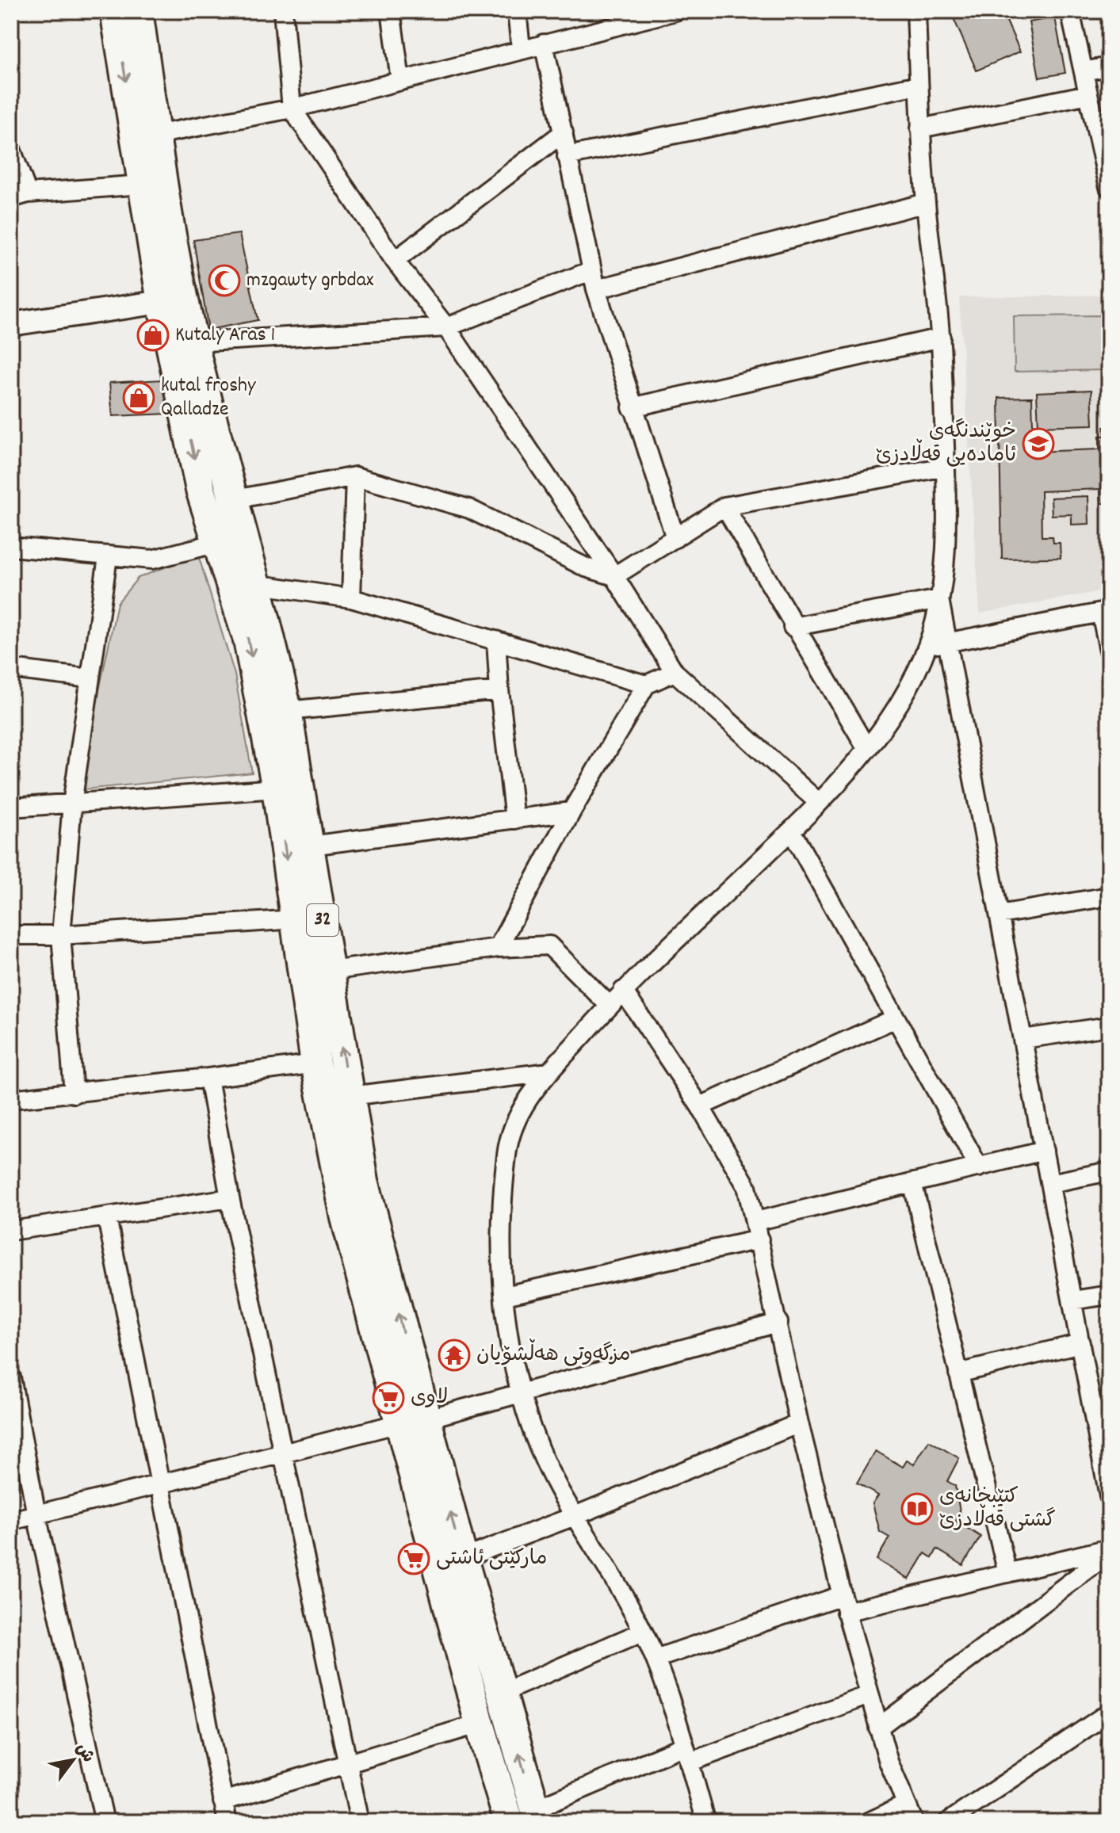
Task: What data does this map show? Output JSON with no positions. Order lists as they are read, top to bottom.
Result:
{
  "streets": {
    "main road": ["32"]
  },
  "places": {
    "mosque": ["mzgawty grbdax"],
    "shop": ["Kutaly Aras 1", "kutal froshy Qalladze"],
    "school or university": ["خوێندنگەی ئامادەیی قەڵادزێ"],
    "temple": ["مزگەوتی ھەڵشۆیان"],
    "supermarket": ["لاوی", "مارکێتی ئاشتی"],
    "library": ["کتێبخانەی گشتی قەڵادزێ"]
  },
  "north": "top right"
}
